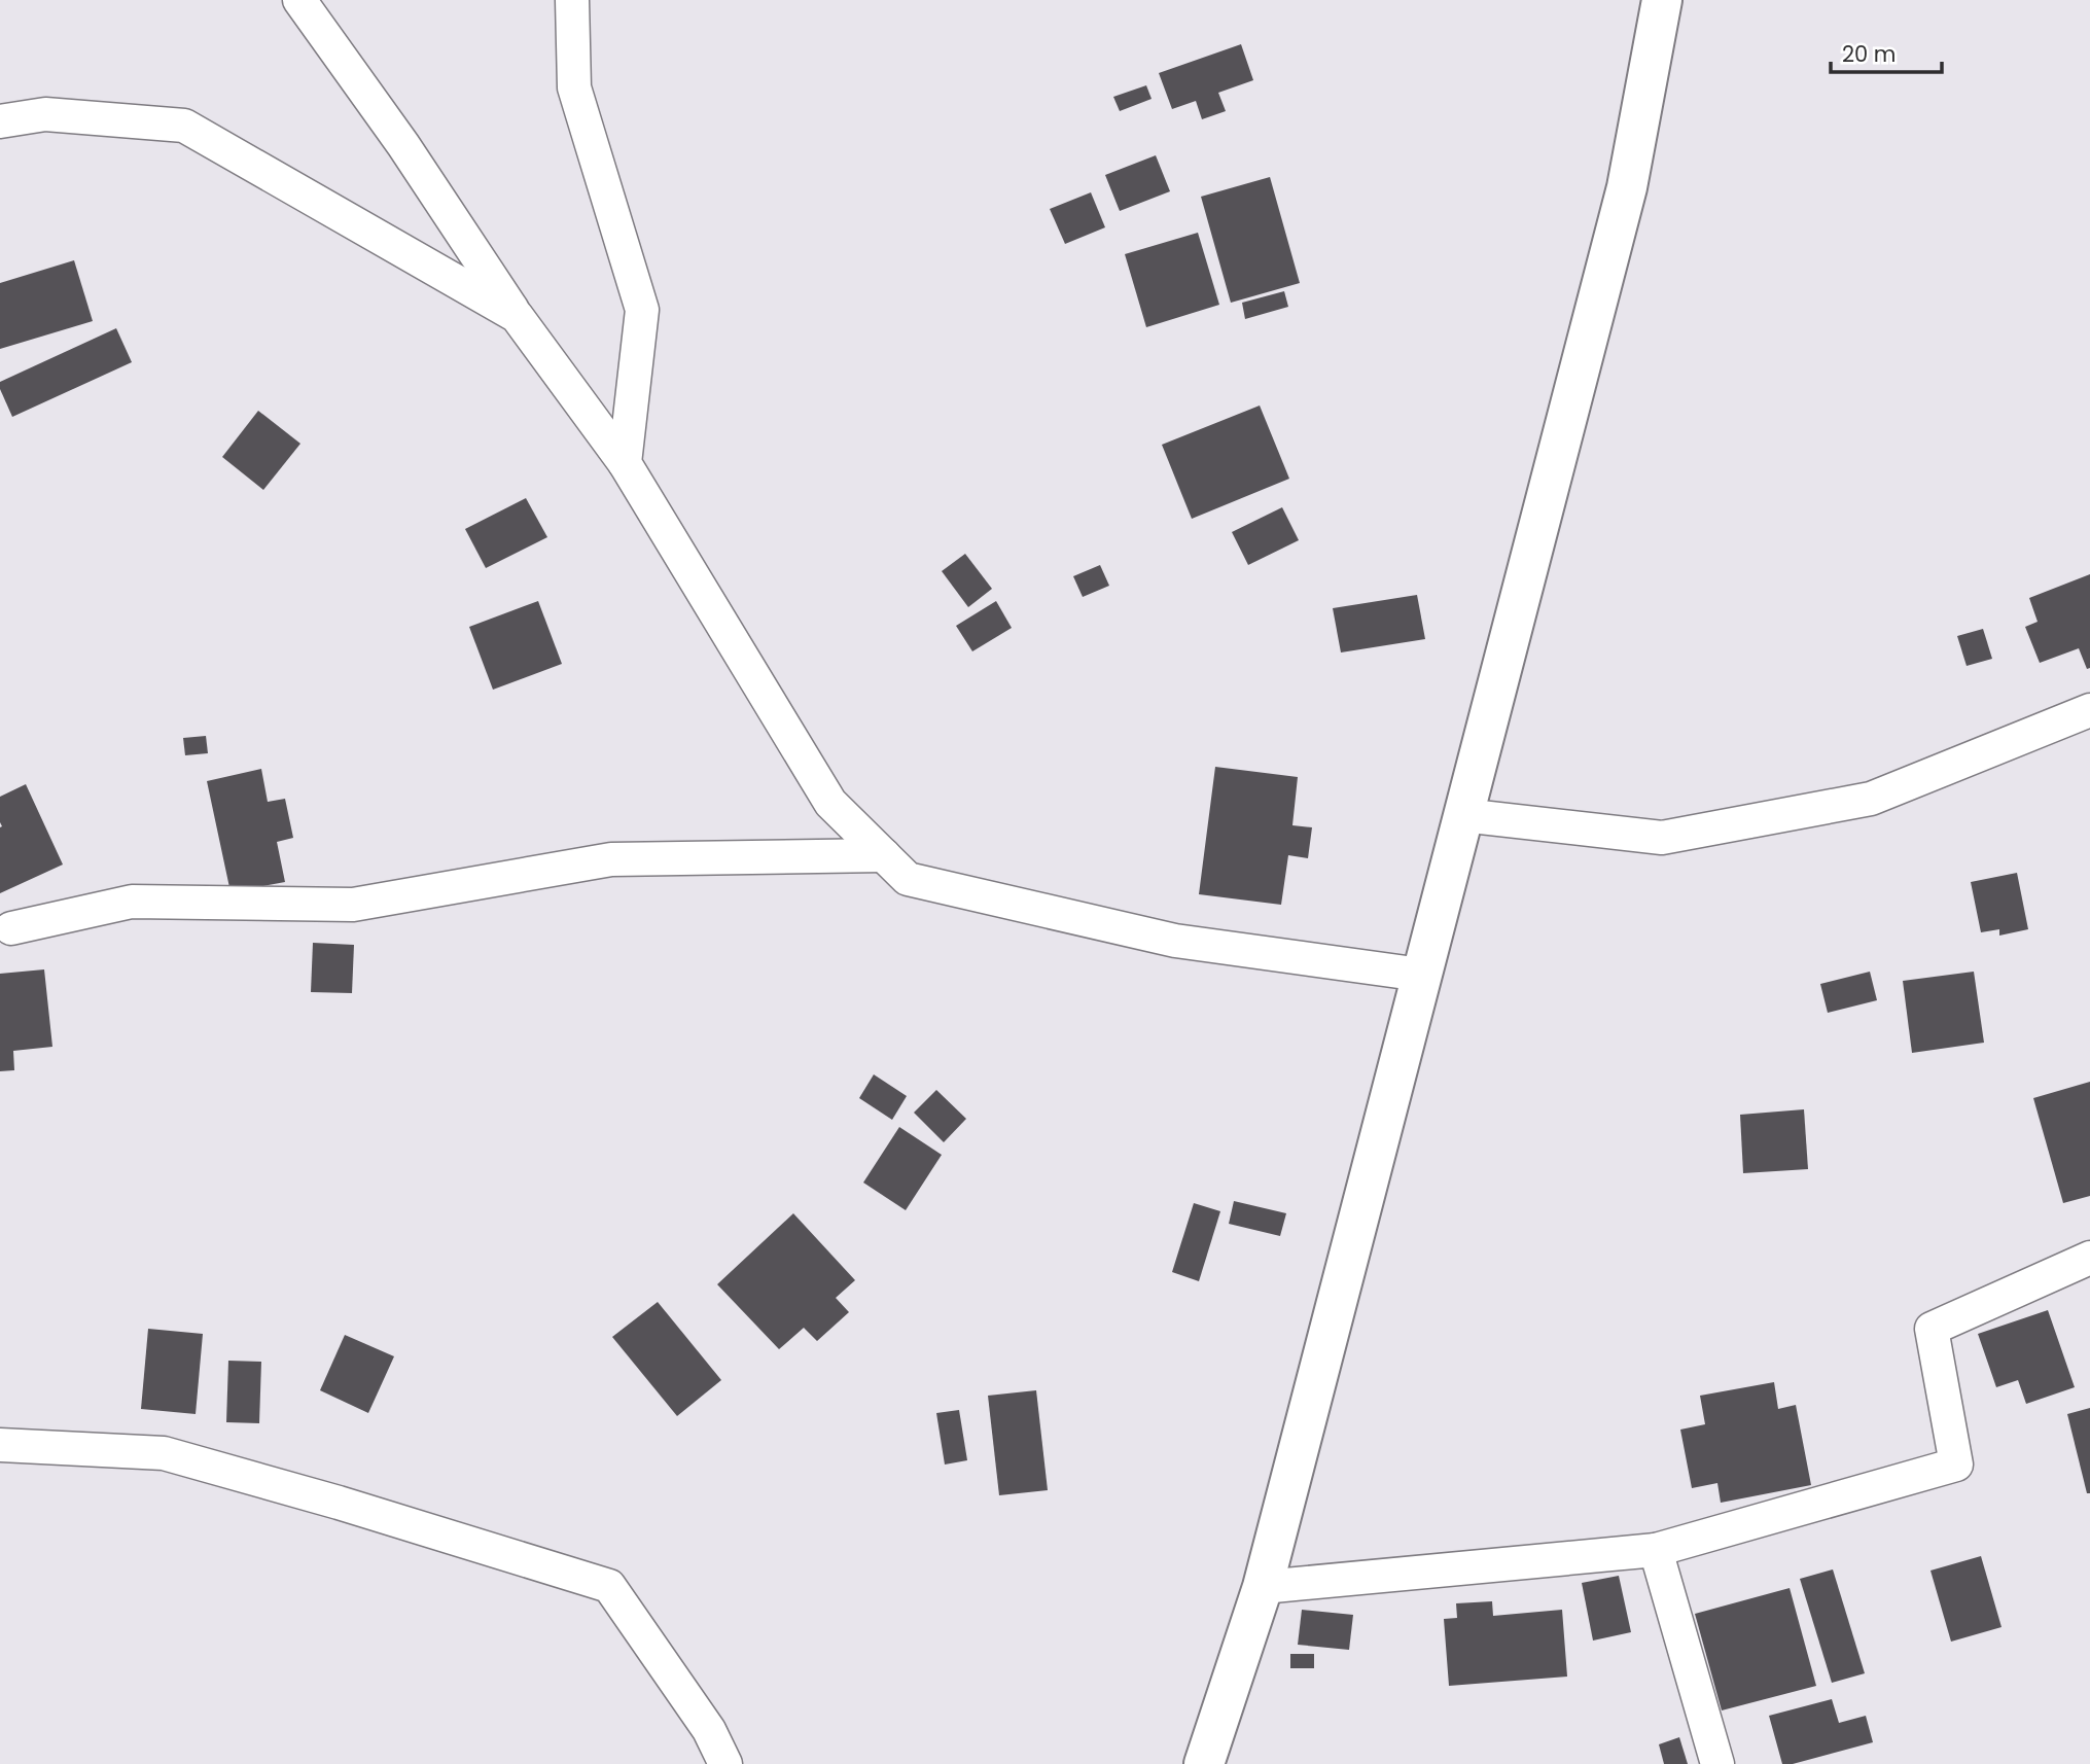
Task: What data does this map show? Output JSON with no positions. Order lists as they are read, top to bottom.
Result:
{
  "scale_bar": "20 m"
}
